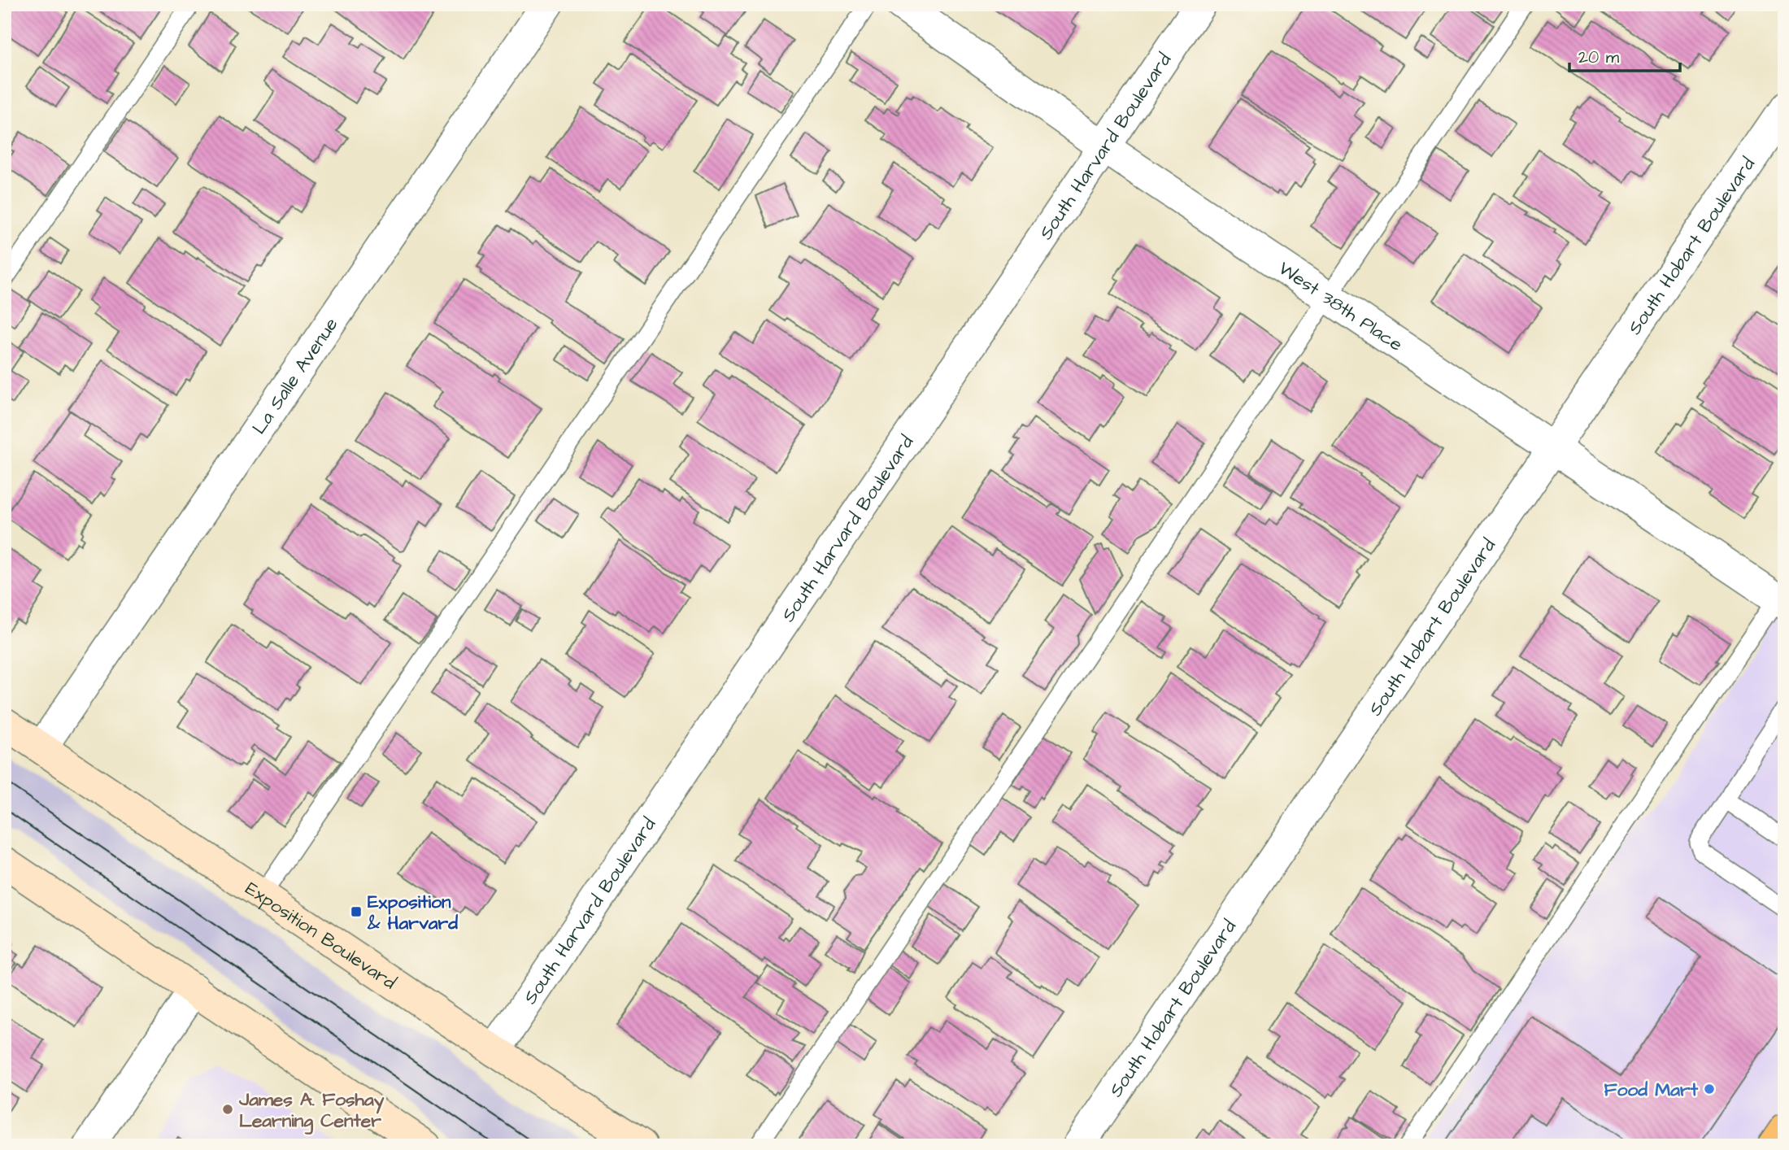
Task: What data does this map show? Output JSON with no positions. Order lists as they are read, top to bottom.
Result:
{
  "streets": {
    "main road": ["Exposition Boulevard"],
    "street": [
      "South Harvard Boulevard",
      "South Hobart Boulevard",
      "West 38th Place",
      "La Salle Avenue"
    ]
  },
  "crossings": [
    ["South Harvard Boulevard", "West 38th Place"],
    ["South Harvard Boulevard", "Exposition Boulevard"],
    ["South Hobart Boulevard", "West 38th Place"],
    ["La Salle Avenue", "Exposition Boulevard"]
  ],
  "places": {
    "transit": ["Exposition & Harvard"],
    "other": ["Food Mart", "James A. Foshay Learning Center"]
  },
  "scale_bar": "20 m"
}
